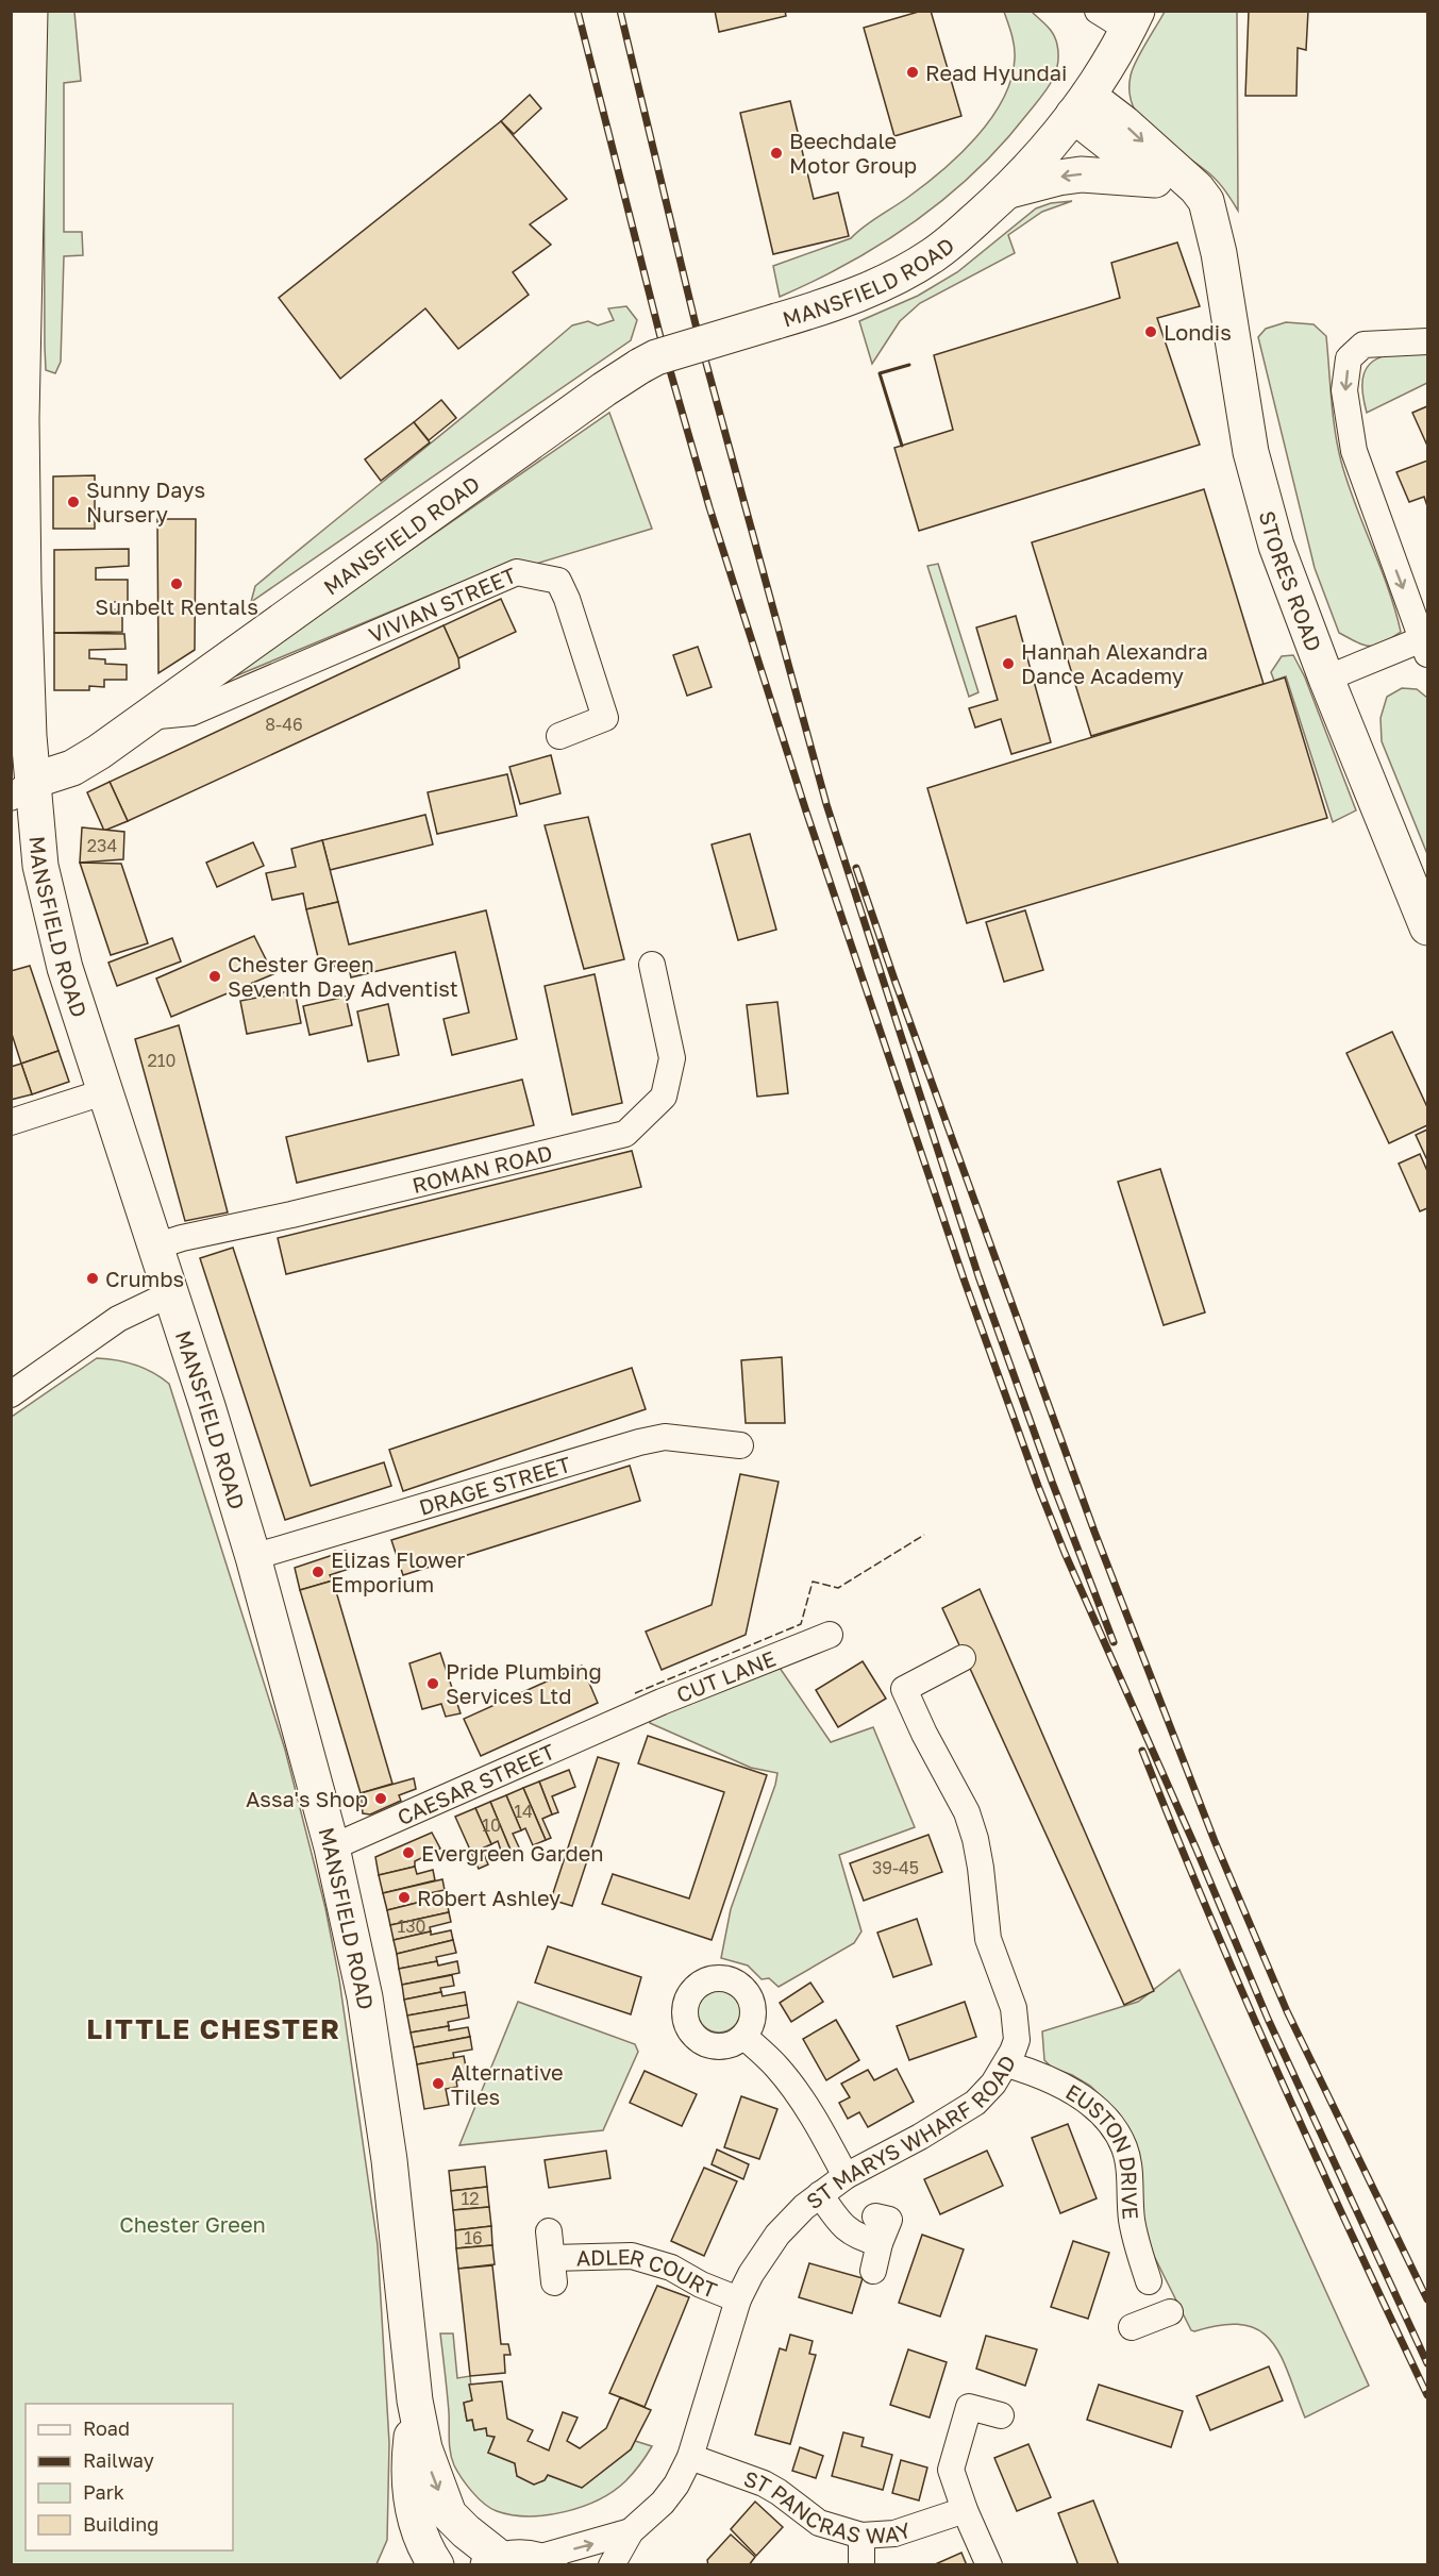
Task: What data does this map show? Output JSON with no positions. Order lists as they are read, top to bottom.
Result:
{
  "streets": {
    "street": [
      "MANSFIELD ROAD",
      "STORES ROAD",
      "VIVIAN STREET",
      "ROMAN ROAD",
      "DRAGE STREET",
      "CUT LANE",
      "CAESAR STREET",
      "ST MARYS WHARF ROAD",
      "EUSTON DRIVE",
      "ADLER COURT",
      "ST PANCRAS WAY"
    ]
  },
  "crossings": [
    ["MANSFIELD ROAD", "STORES ROAD"],
    ["MANSFIELD ROAD", "VIVIAN STREET"],
    ["MANSFIELD ROAD", "ROMAN ROAD"],
    ["MANSFIELD ROAD", "DRAGE STREET"],
    ["MANSFIELD ROAD", "CAESAR STREET"],
    ["CUT LANE", "CAESAR STREET"],
    ["ST MARYS WHARF ROAD", "EUSTON DRIVE"],
    ["ST MARYS WHARF ROAD", "ADLER COURT"],
    ["ST MARYS WHARF ROAD", "ST PANCRAS WAY"]
  ],
  "districts": ["LITTLE CHESTER"],
  "parks": ["Chester Green"],
  "places": [
    "Read Hyundai",
    "Beechdale Motor Group",
    "Londis",
    "Sunny Days Nursery",
    "Sunbelt Rentals",
    "Hannah Alexandra Dance Academy",
    "Chester Green Seventh Day Adventist",
    "Crumbs",
    "Elizas Flower Emporium",
    "Pride Plumbing Services Ltd",
    "Assa's Shop",
    "Evergreen Garden",
    "Robert Ashley",
    "Alternative Tiles"
  ],
  "house_numbers": [
    "8-46",
    "234",
    "210",
    "14",
    "10",
    "39-45",
    "130",
    "12",
    "16"
  ],
  "legend": [
    "Road",
    "Railway",
    "Park",
    "Building"
  ]
}
